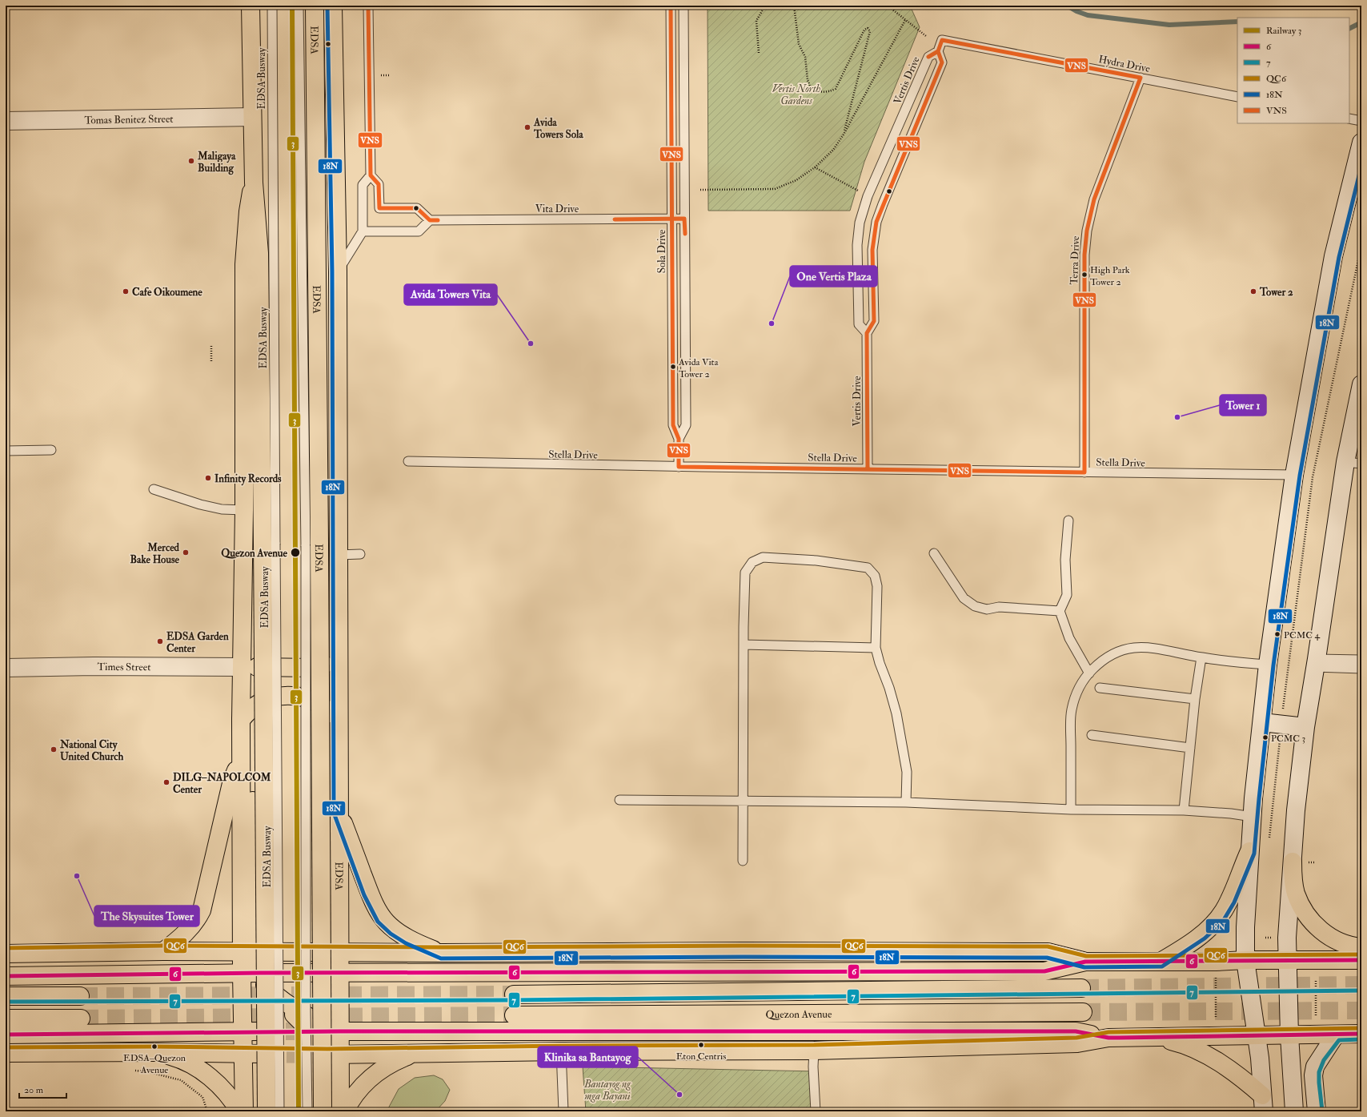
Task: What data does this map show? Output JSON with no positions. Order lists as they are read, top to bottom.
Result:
{
  "streets": {
    "main road": [
      "EDSA",
      "Tomas Benitez Street",
      "Times Street",
      "Quezon Avenue"
    ],
    "lane": [
      "Hydra Drive",
      "EDSA Busway",
      "Vertis Drive",
      "Vita Drive",
      "Sola Drive",
      "Terra Drive",
      "Stella Drive"
    ]
  },
  "crossings": [
    ["EDSA", "Quezon Avenue"],
    ["Hydra Drive", "Vertis Drive"],
    ["Hydra Drive", "Terra Drive"],
    ["Vertis Drive", "Stella Drive"],
    ["Vita Drive", "Sola Drive"],
    ["Sola Drive", "Stella Drive"],
    ["Terra Drive", "Stella Drive"]
  ],
  "parks": ["Vertis North Gardens", "Bantayog ng mga Bayani"],
  "places": [
    "Avida Towers Sola",
    "Maligaya Building",
    "High Park Tower 2",
    "Cafe Oikoumene",
    "Tower 2",
    "One Vertis Plaza",
    "Avida Towers Vita",
    "Avida Vita Tower 2",
    "Tower 1",
    "Infinity Records",
    "Merced Bake House",
    "Quezon Avenue",
    "PCMC 4",
    "EDSA Garden Center",
    "PCMC 3",
    "National City United Church",
    "DILG–NAPOLCOM Center",
    "The Skysuites Tower",
    "Eton Centris",
    "EDSA–Quezon Avenue",
    "Klinika sa Bantayog"
  ],
  "lines": [
    "rail line 3",
    "transit line 18N",
    "transit line VNS",
    "transit line QC6",
    "transit line 6",
    "transit line 7"
  ],
  "legend": [
    "Railway 3",
    "6",
    "7",
    "QC6",
    "18N",
    "VNS"
  ],
  "scale_bar": "20 m"
}
